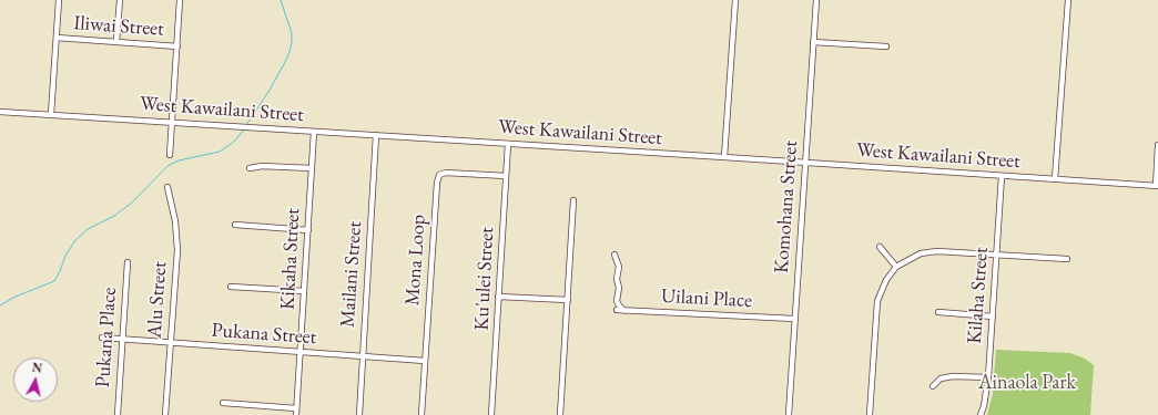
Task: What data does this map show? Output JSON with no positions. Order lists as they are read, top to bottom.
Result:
{
  "streets": {
    "street": [
      "Iliwai Street",
      "West Kawailani Street",
      "Komohana Street",
      "Kikaha Street",
      "Mona Loop",
      "Mailani Street",
      "Ku'ulei Street",
      "Kilaha Street",
      "Uilani Place",
      "Alu Street",
      "Pukana Street",
      "Pukana Place"
    ]
  },
  "crossings": [
    ["West Kawailani Street", "Komohana Street"],
    ["West Kawailani Street", "Kikaha Street"],
    ["West Kawailani Street", "Mailani Street"],
    ["West Kawailani Street", "Ku'ulei Street"],
    ["West Kawailani Street", "Kilaha Street"],
    ["Komohana Street", "Uilani Place"],
    ["Kikaha Street", "Pukana Street"],
    ["Mona Loop", "Ku'ulei Street"],
    ["Mona Loop", "Pukana Street"],
    ["Mailani Street", "Pukana Street"],
    ["Alu Street", "Pukana Street"],
    ["Pukana Street", "Pukana Place"]
  ],
  "parks": ["Ainaola Park"],
  "north": "top"
}
